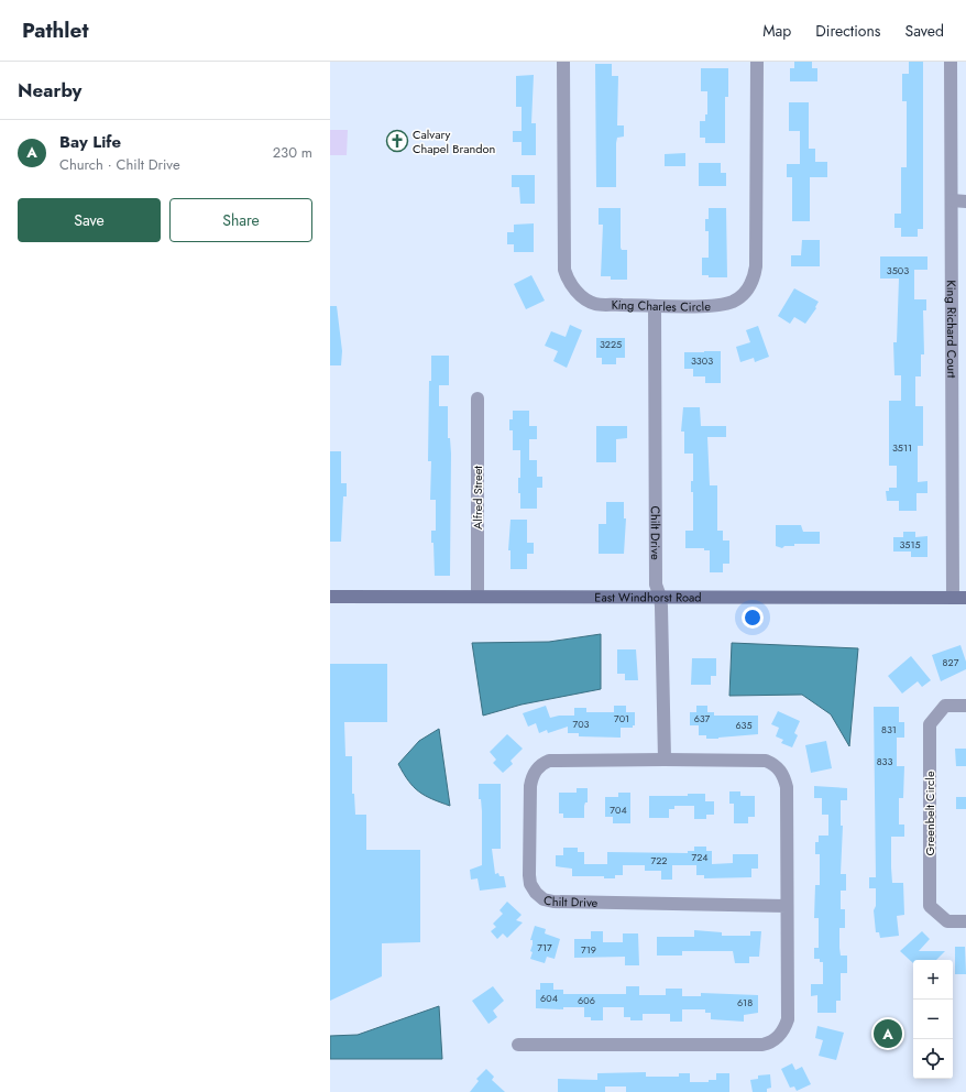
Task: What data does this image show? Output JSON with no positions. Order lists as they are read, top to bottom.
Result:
{
  "streets": {
    "street": [
      "King Charles Circle",
      "King Richard Court",
      "Alfred Street",
      "Chilt Drive",
      "East Windhorst Road",
      "Greenbelt Circle"
    ]
  },
  "crossings": [
    ["King Charles Circle", "Chilt Drive"],
    ["King Richard Court", "East Windhorst Road"],
    ["Alfred Street", "East Windhorst Road"],
    ["Chilt Drive", "East Windhorst Road"]
  ],
  "places": {
    "church": ["Calvary Chapel Brandon"]
  },
  "house_numbers": [
    "3503",
    "3225",
    "3303",
    "3511",
    "3515",
    "827",
    "701",
    "637",
    "703",
    "635",
    "831",
    "833",
    "704",
    "724",
    "722",
    "717",
    "719",
    "604",
    "606",
    "618"
  ],
  "page": {
    "header": "Pathlet",
    "nav": ["Map", "Directions", "Saved"],
    "heading": "Nearby",
    "list": [
      {
        "mark": "A",
        "name": "Bay Life",
        "note": "Church · Chilt Drive",
        "value": "230 m"
      }
    ],
    "buttons": ["Save", "Share"],
    "map_buttons": ["+", "−"],
    "pins": "A"
  }
}
